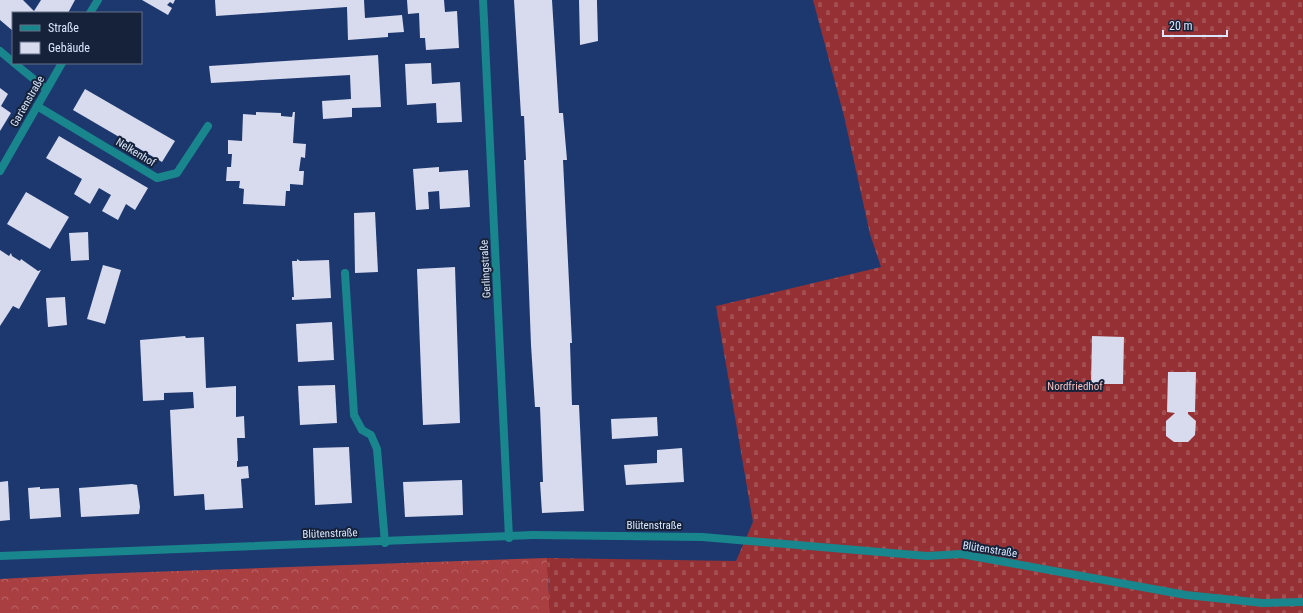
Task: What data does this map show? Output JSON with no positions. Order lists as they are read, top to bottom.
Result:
{
  "streets": {
    "street": [
      "Gartenstraße",
      "Nelkenhof",
      "Gerlingstraße",
      "Blütenstraße"
    ]
  },
  "crossings": [
    ["Gartenstraße", "Nelkenhof"],
    ["Gerlingstraße", "Blütenstraße"]
  ],
  "parks": ["Nordfriedhof"],
  "legend": ["Straße", "Gebäude"],
  "scale_bar": "20 m"
}
